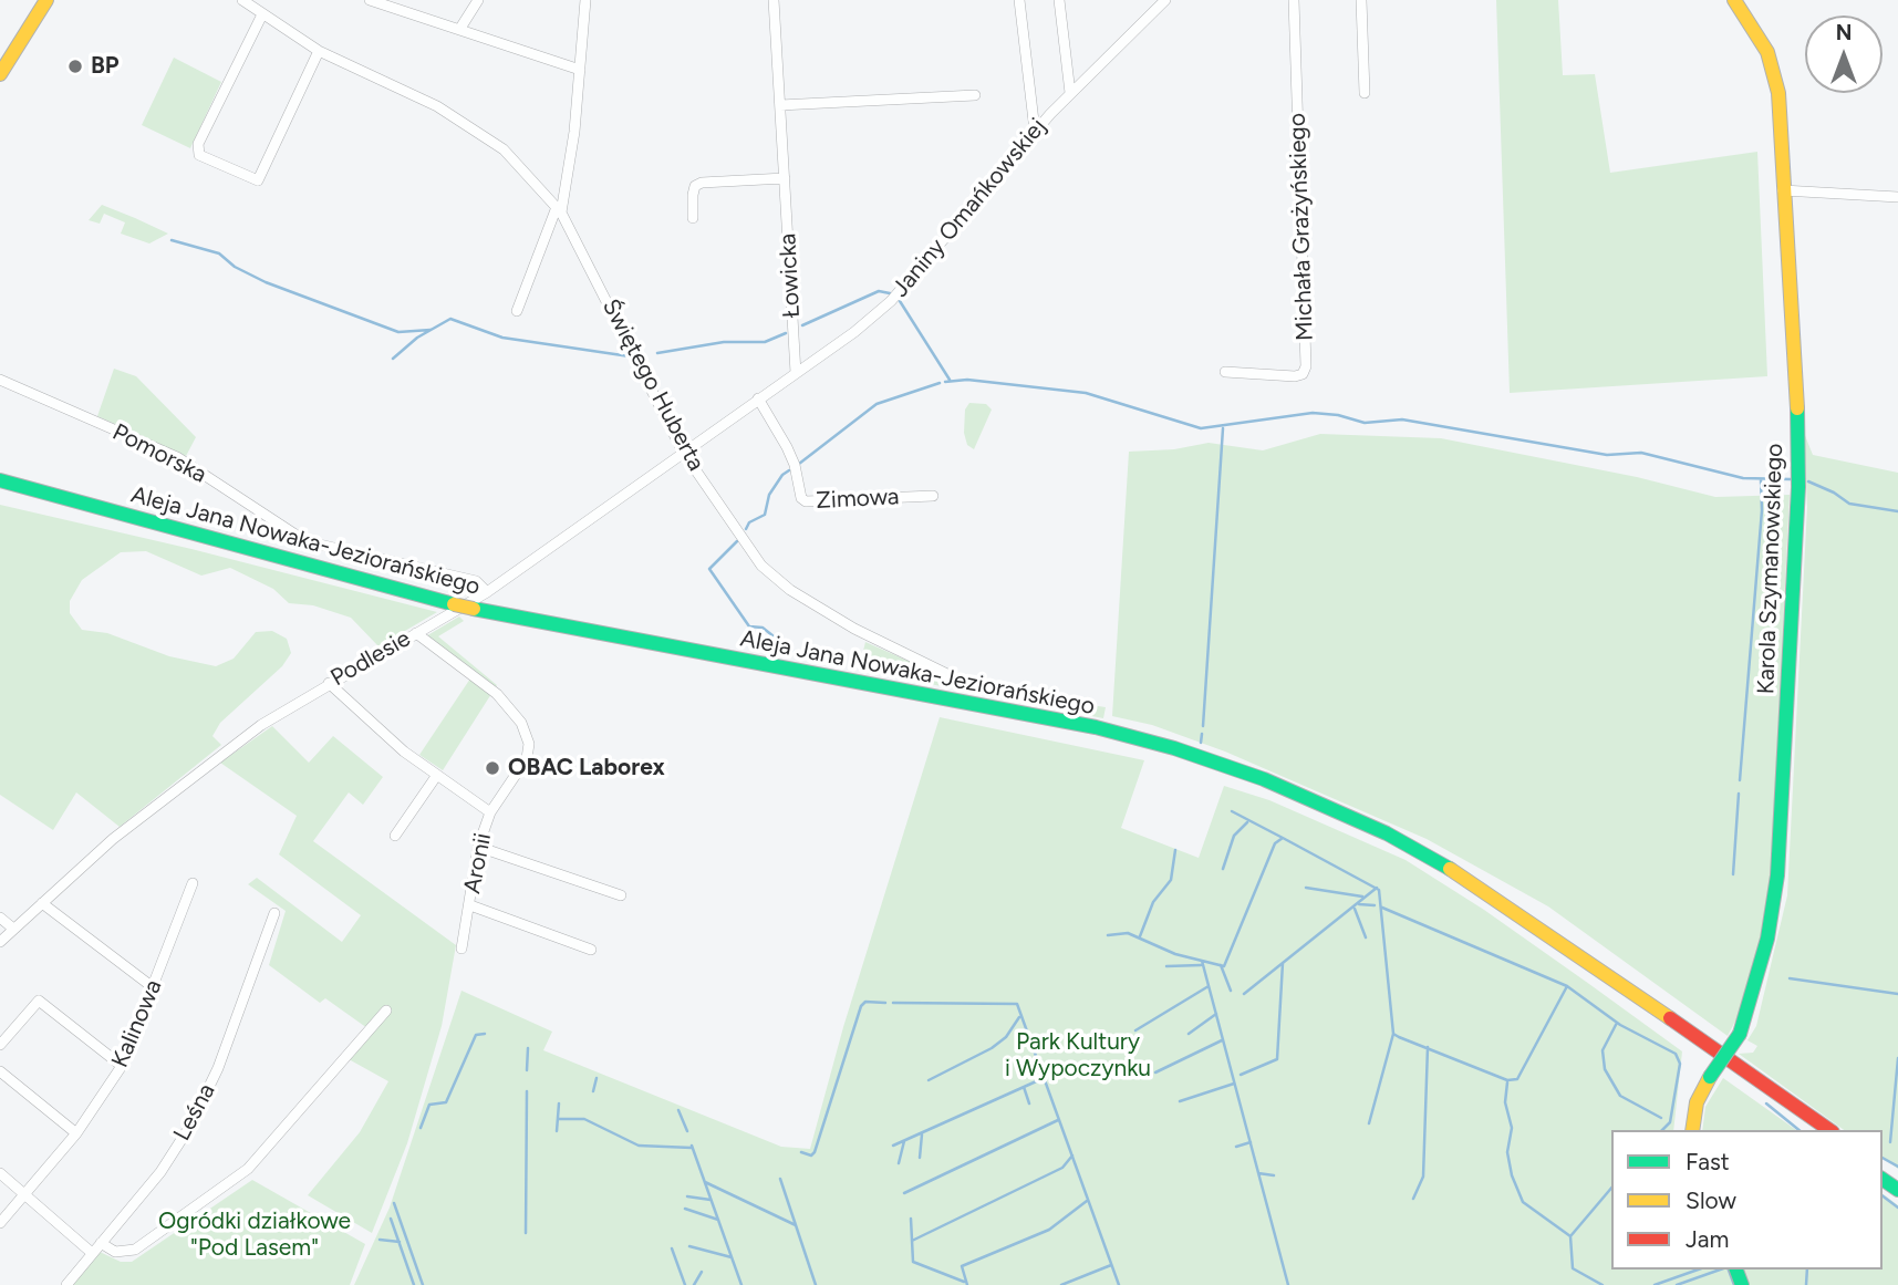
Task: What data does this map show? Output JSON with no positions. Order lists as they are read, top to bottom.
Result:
{
  "streets": {
    "main road": ["Aleja Jana Nowaka-Jeziorańskiego", "Karola Szymanowskiego"],
    "street": [
      "Janiny Omańkowskiej",
      "Michała Grażyńskiego",
      "Łowicka",
      "Świętego Huberta",
      "Pomorska",
      "Zimowa",
      "Podlesie",
      "Aronii",
      "Kalinowa",
      "Leśna"
    ]
  },
  "crossings": [
    ["Janiny Omańkowskiej", "Łowicka"],
    ["Janiny Omańkowskiej", "Zimowa"],
    ["Janiny Omańkowskiej", "Podlesie"],
    ["Świętego Huberta", "Podlesie"],
    ["Pomorska", "Podlesie"],
    ["Zimowa", "Podlesie"],
    ["Podlesie", "Aronii"]
  ],
  "parks": ["Park Kultury i Wypoczynku", "Ogródki działkowe \"Pod Lasem\""],
  "places": ["BP", "OBAC Laborex"],
  "legend": ["Fast", "Slow", "Jam"],
  "north": "top"
}
